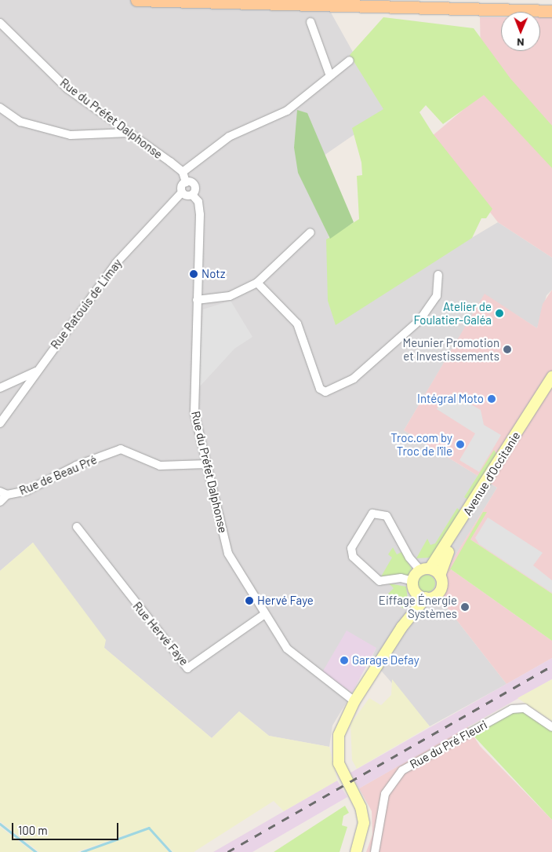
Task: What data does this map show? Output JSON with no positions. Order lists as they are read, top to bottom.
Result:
{
  "streets": {
    "main road": ["Avenue d'Occitanie"],
    "street": [
      "Rue du Préfet Dalphonse",
      "Rue Ratouis de Limay",
      "Rue de Beau Pré",
      "Rue Hervé Faye",
      "Rue du Pré Fleuri"
    ]
  },
  "crossings": [
    ["Rue du Préfet Dalphonse", "Avenue d'Occitanie"],
    ["Rue du Préfet Dalphonse", "Rue de Beau Pré"],
    ["Rue du Préfet Dalphonse", "Rue Hervé Faye"]
  ],
  "places": [
    "Notz",
    "Atelier de Foulatier-Galéa",
    "Meunier Promotion et Investissements",
    "Intégral Moto",
    "Troc.com by Troc de l'île",
    "Hervé Faye",
    "Eiffage Énergie Systèmes",
    "Garage Defay"
  ],
  "scale_bar": "100 m",
  "north": "bottom"
}
